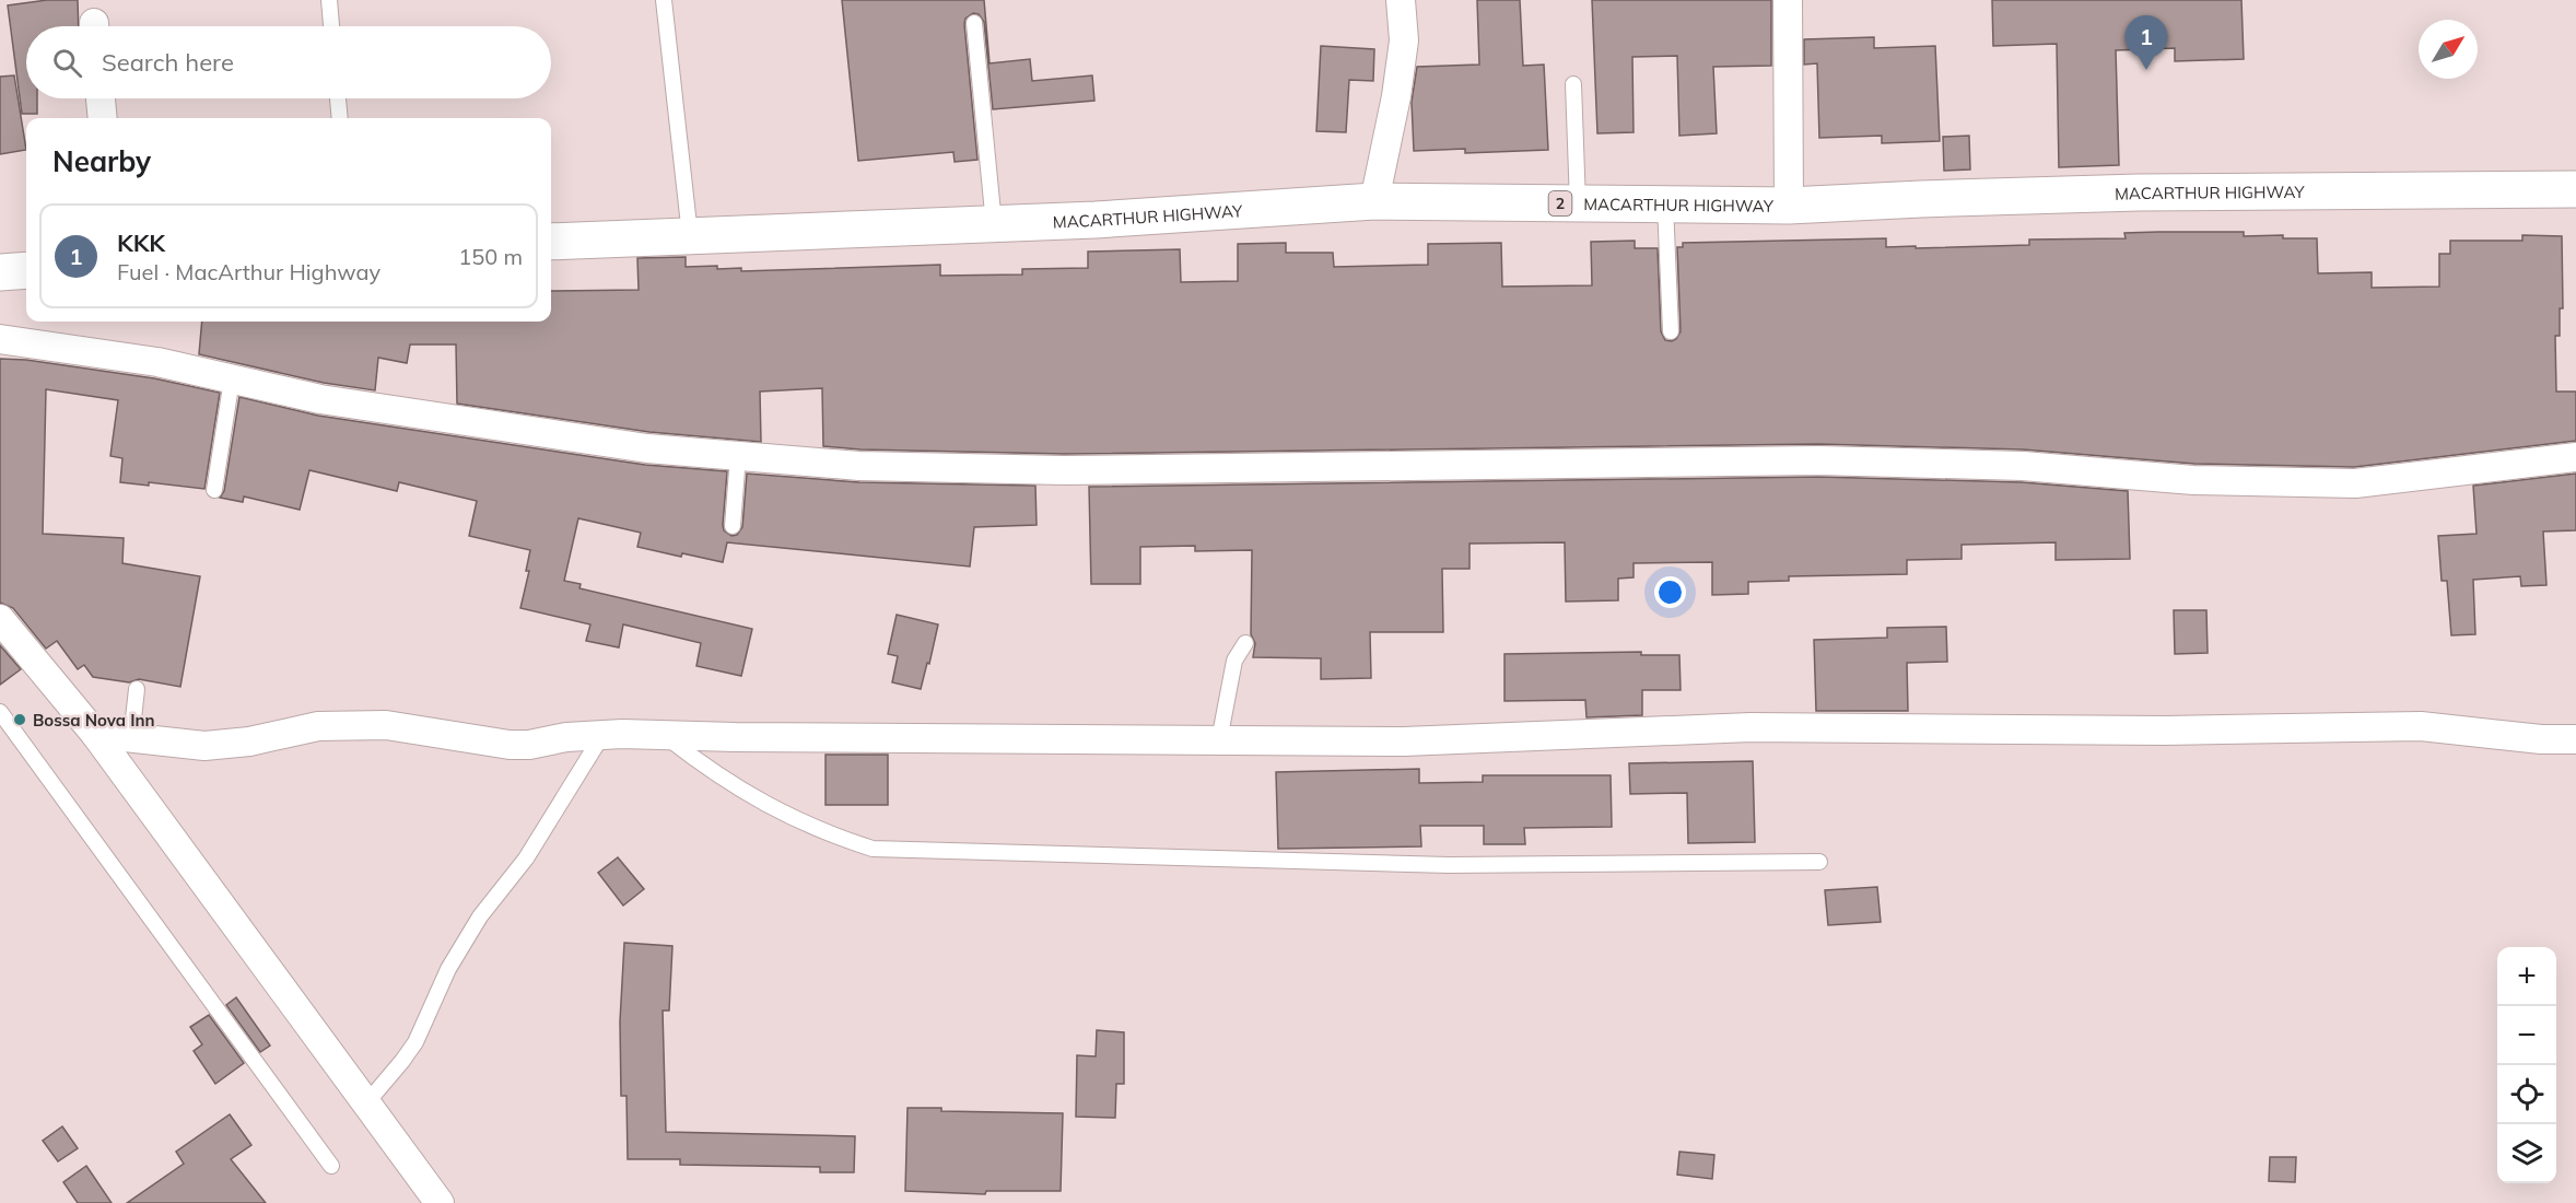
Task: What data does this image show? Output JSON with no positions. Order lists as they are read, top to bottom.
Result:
{
  "streets": {
    "highway": ["MACARTHUR HIGHWAY", "2"]
  },
  "places": ["Bossa Nova Inn"],
  "north": "top right",
  "page": {
    "pins": "1",
    "search": "Search here",
    "heading": "Nearby",
    "list": [
      {
        "mark": "1",
        "name": "KKK",
        "note": "Fuel · MacArthur Highway",
        "value": "150 m"
      }
    ],
    "map_buttons": ["+", "−"]
  }
}
